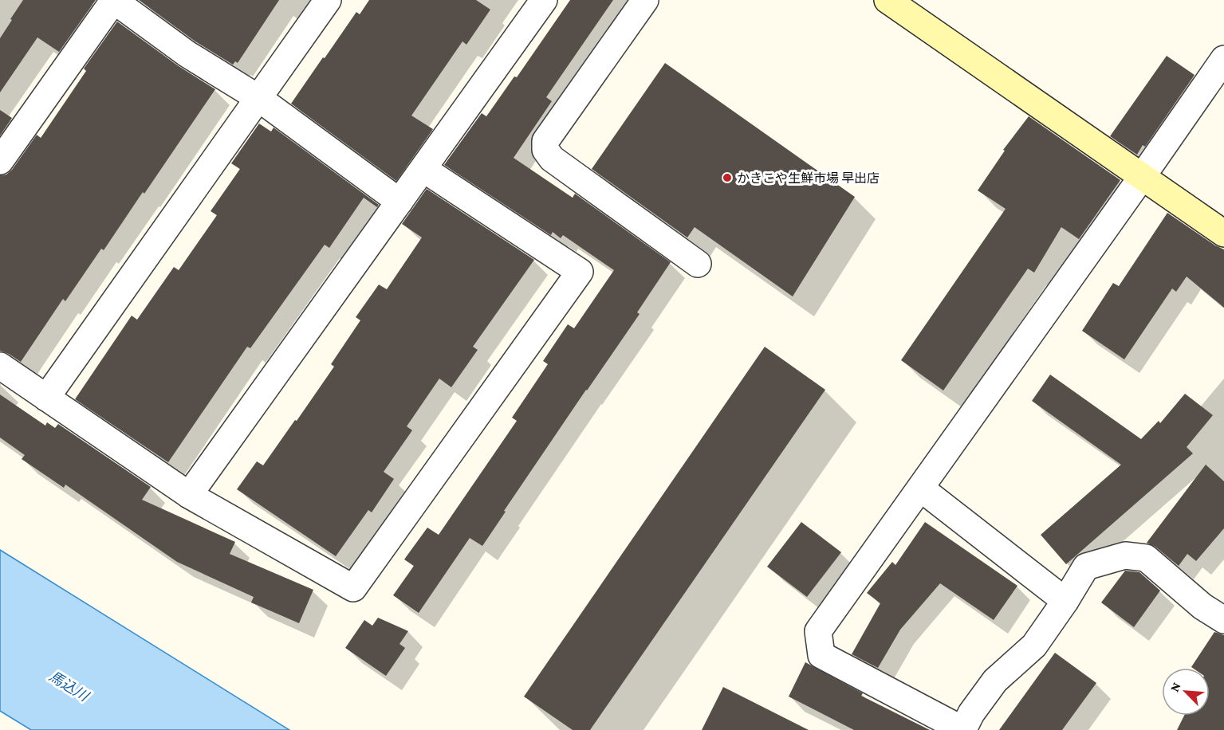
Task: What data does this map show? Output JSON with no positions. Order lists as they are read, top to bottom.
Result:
{
  "water": ["馬込川"],
  "places": ["かきこや生鮮市場 早出店"],
  "north": "top left"
}
